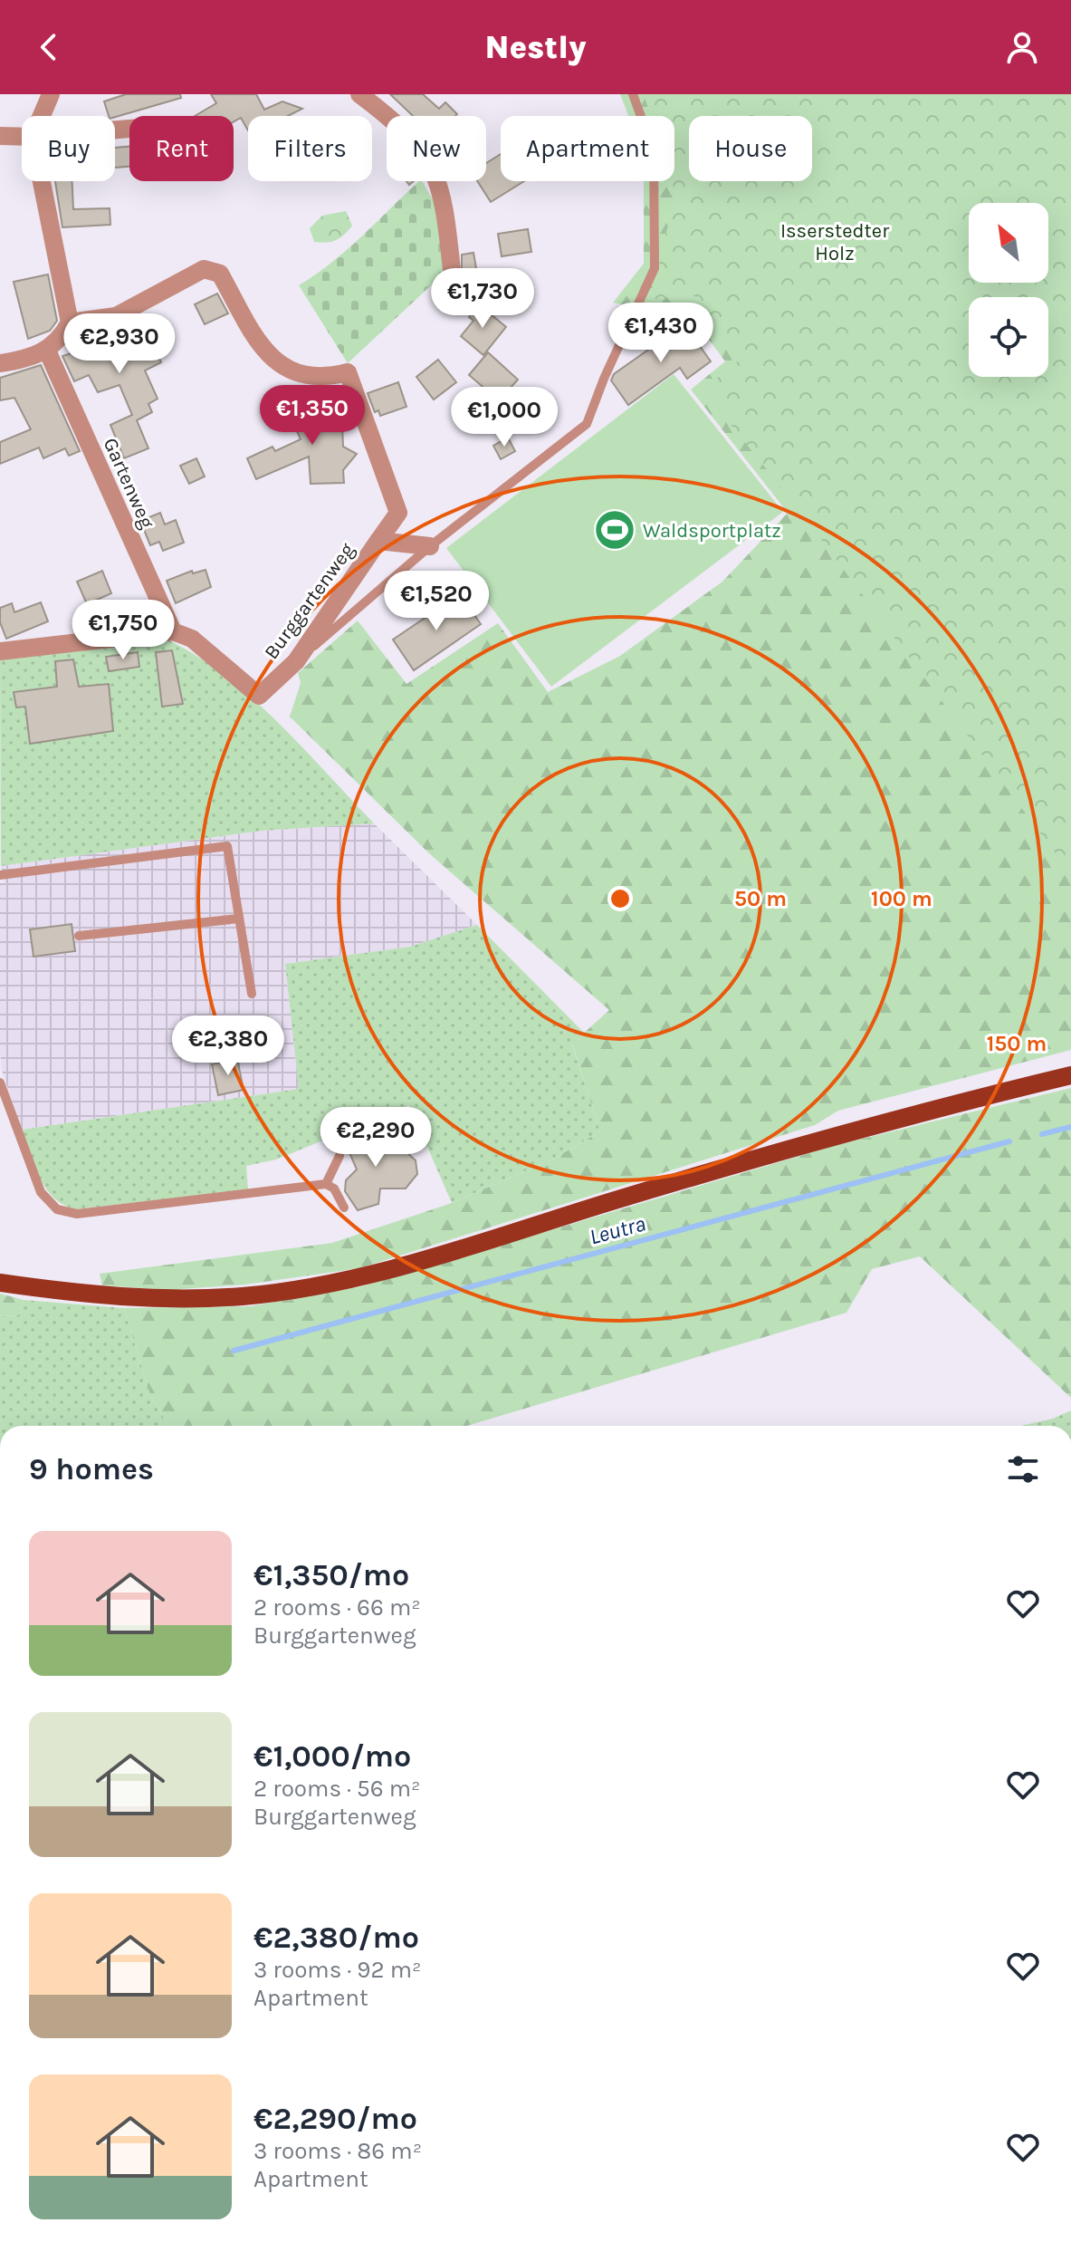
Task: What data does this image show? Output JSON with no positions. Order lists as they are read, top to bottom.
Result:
{
  "streets": {
    "street": ["Gartenweg", "Burggartenweg"]
  },
  "crossings": [
    ["Gartenweg", "Burggartenweg"]
  ],
  "water": ["Leutra"],
  "parks": ["Isserstedter Holz"],
  "places": {
    "sports": ["Waldsportplatz"]
  },
  "north": "top left",
  "page": {
    "header": "Nestly",
    "chip": [
      "Buy",
      "Rent",
      "Filters",
      "New",
      "Apartment",
      "House"
    ],
    "price": [
      "€1,730",
      "€1,430",
      "€2,930",
      "€1,350",
      "€1,000",
      "€1,520",
      "€1,750",
      "€2,380",
      "€2,290"
    ],
    "heading": "9 homes",
    "list": [
      {
        "name": "€1,350/mo",
        "note": "2 rooms · 66 m² · Burggartenweg"
      },
      {
        "name": "€1,000/mo",
        "note": "2 rooms · 56 m² · Burggartenweg"
      },
      {
        "name": "€2,380/mo",
        "note": "3 rooms · 92 m² · Apartment"
      },
      {
        "name": "€2,290/mo",
        "note": "3 rooms · 86 m² · Apartment"
      }
    ]
  },
  "rings": ["50 m", "100 m", "150 m"]
}
